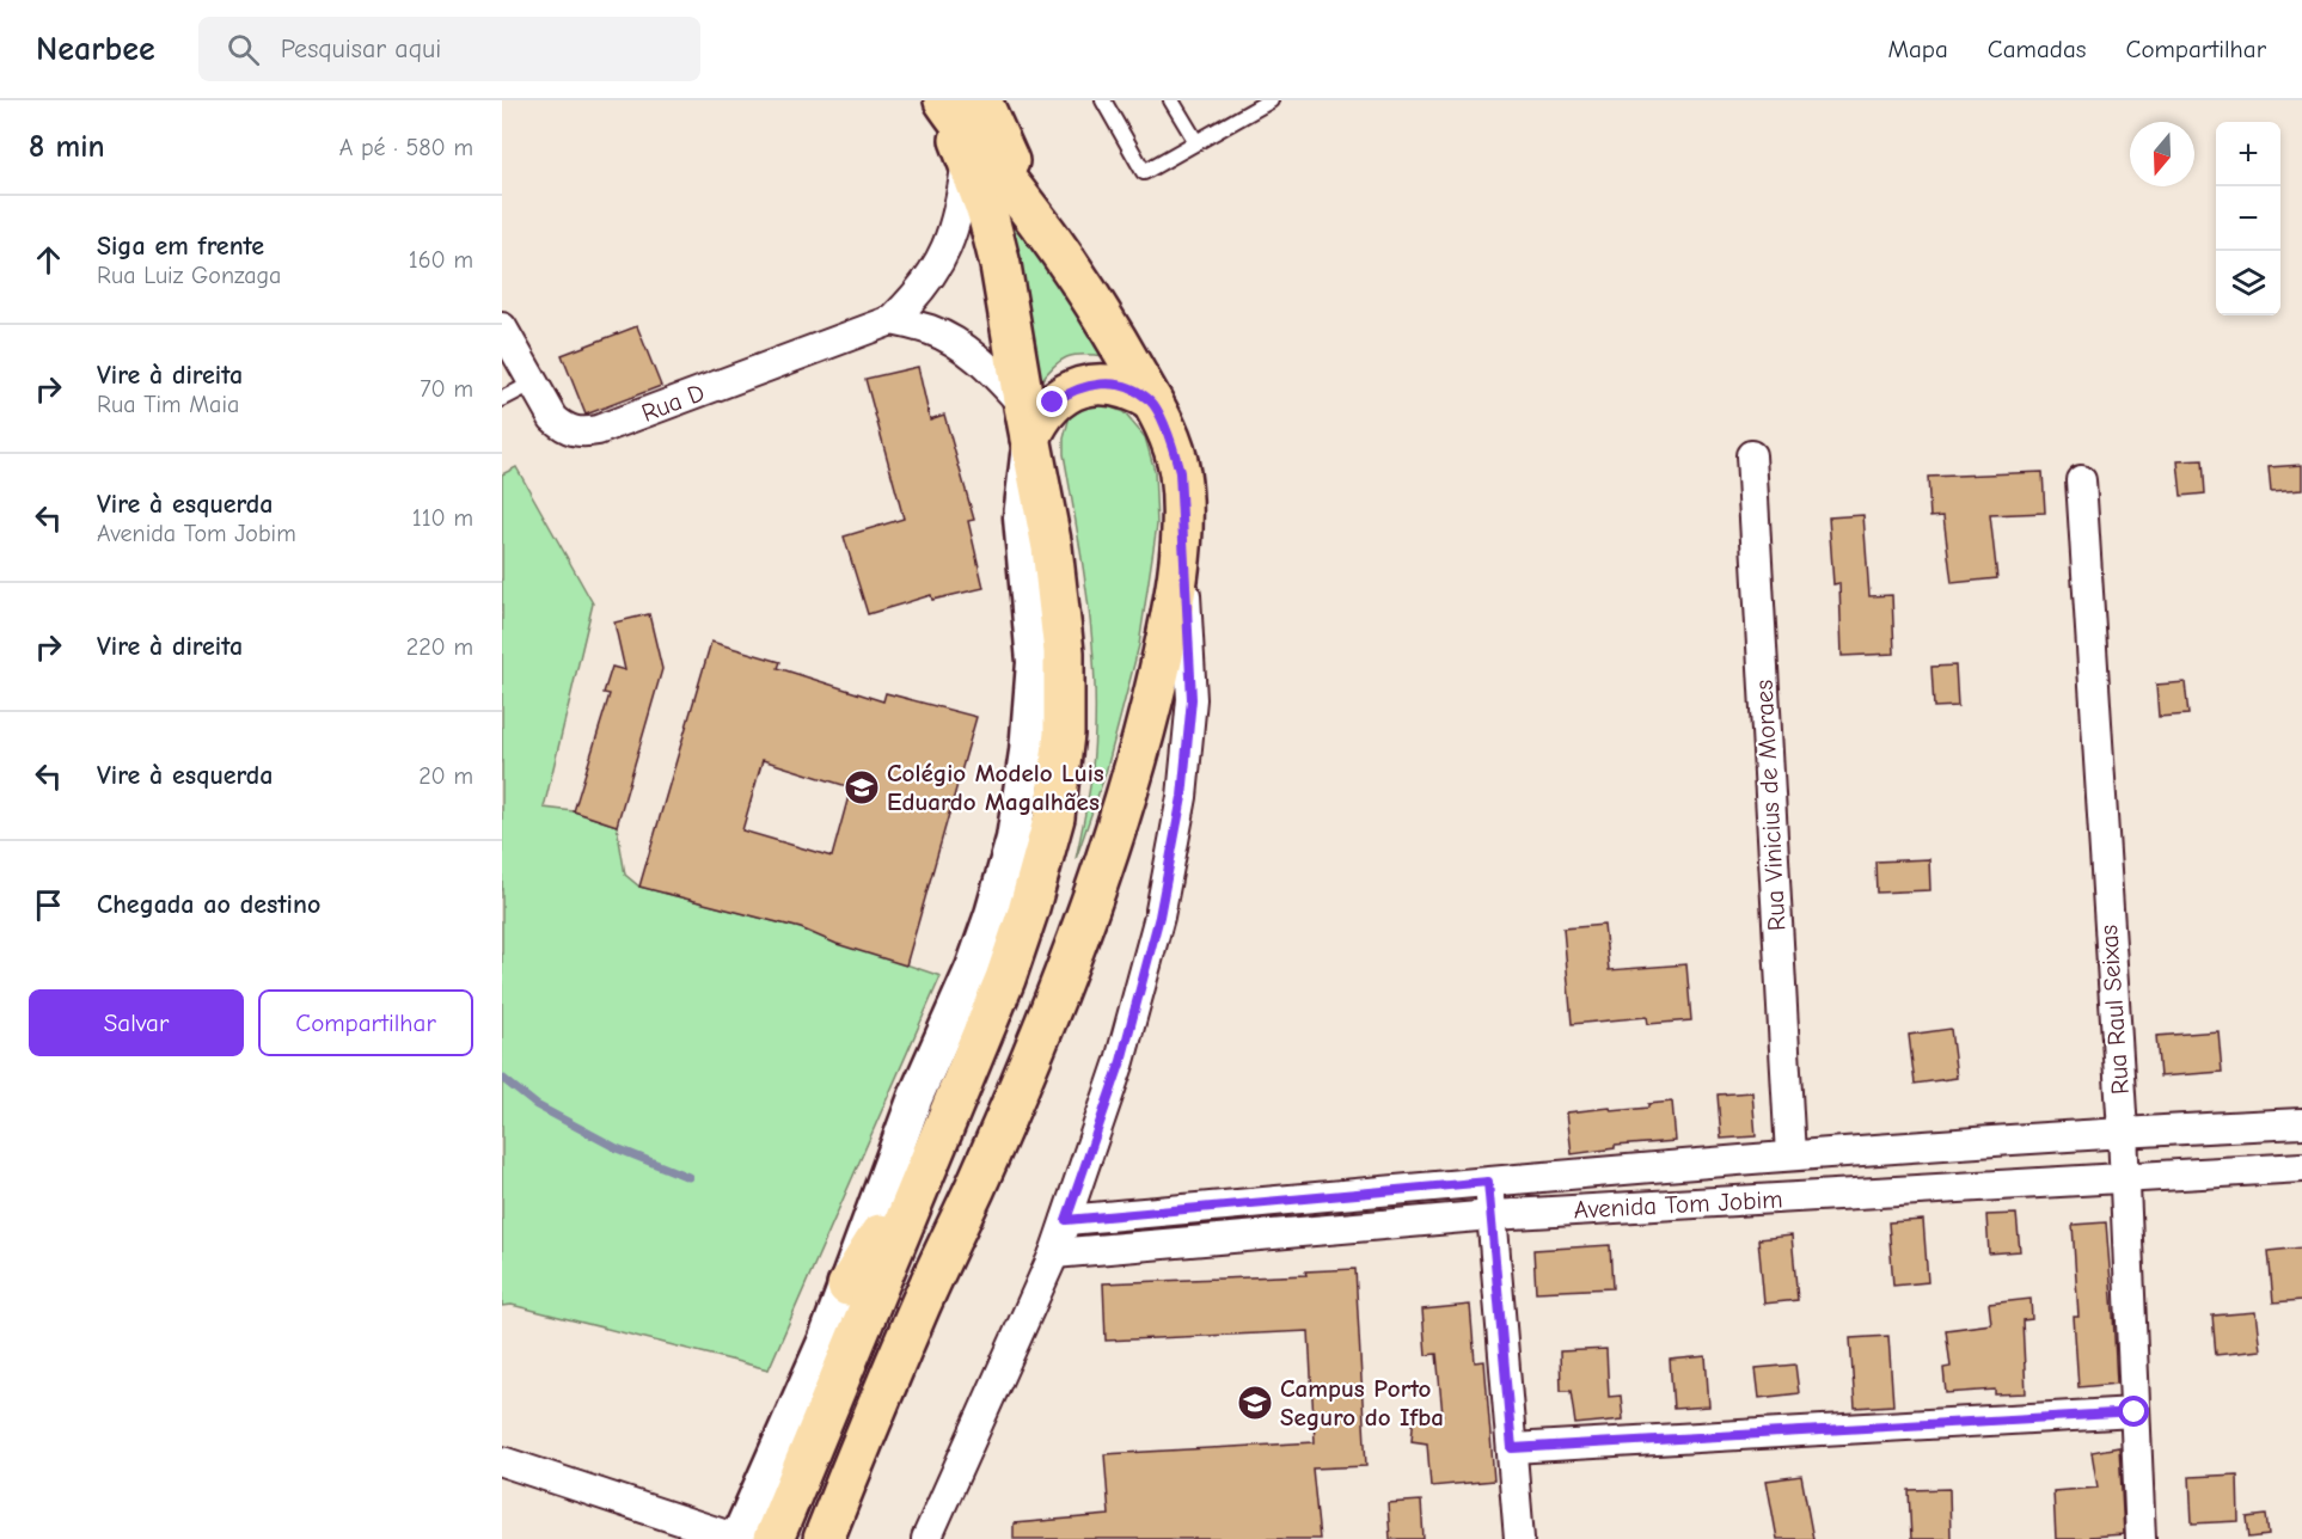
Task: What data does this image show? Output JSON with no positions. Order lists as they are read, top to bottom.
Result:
{
  "streets": {
    "street": [
      "Rua D",
      "Rua Vinicius de Moraes",
      "Rua Raul Seixas",
      "Avenida Tom Jobim"
    ]
  },
  "crossings": [
    ["Rua Vinicius de Moraes", "Avenida Tom Jobim"],
    ["Rua Raul Seixas", "Avenida Tom Jobim"]
  ],
  "places": {
    "school or university": ["Colégio Modelo Luis Eduardo Magalhães", "Campus Porto Seguro do Ifba"]
  },
  "north": "bottom",
  "page": {
    "header": "Nearbee",
    "search": "Pesquisar aqui",
    "nav": ["Mapa", "Camadas", "Compartilhar"],
    "heading": ["8 min", "A pé · 580 m"],
    "map_buttons": ["+", "−"],
    "list": [
      ["Siga em frente", "Rua Luiz Gonzaga", "160 m"],
      ["Vire à direita", "Rua Tim Maia", "70 m"],
      ["Vire à esquerda", "Avenida Tom Jobim", "110 m"],
      ["Vire à direita", "220 m"],
      ["Vire à esquerda", "20 m"],
      "Chegada ao destino"
    ],
    "buttons": ["Salvar", "Compartilhar"]
  }
}
